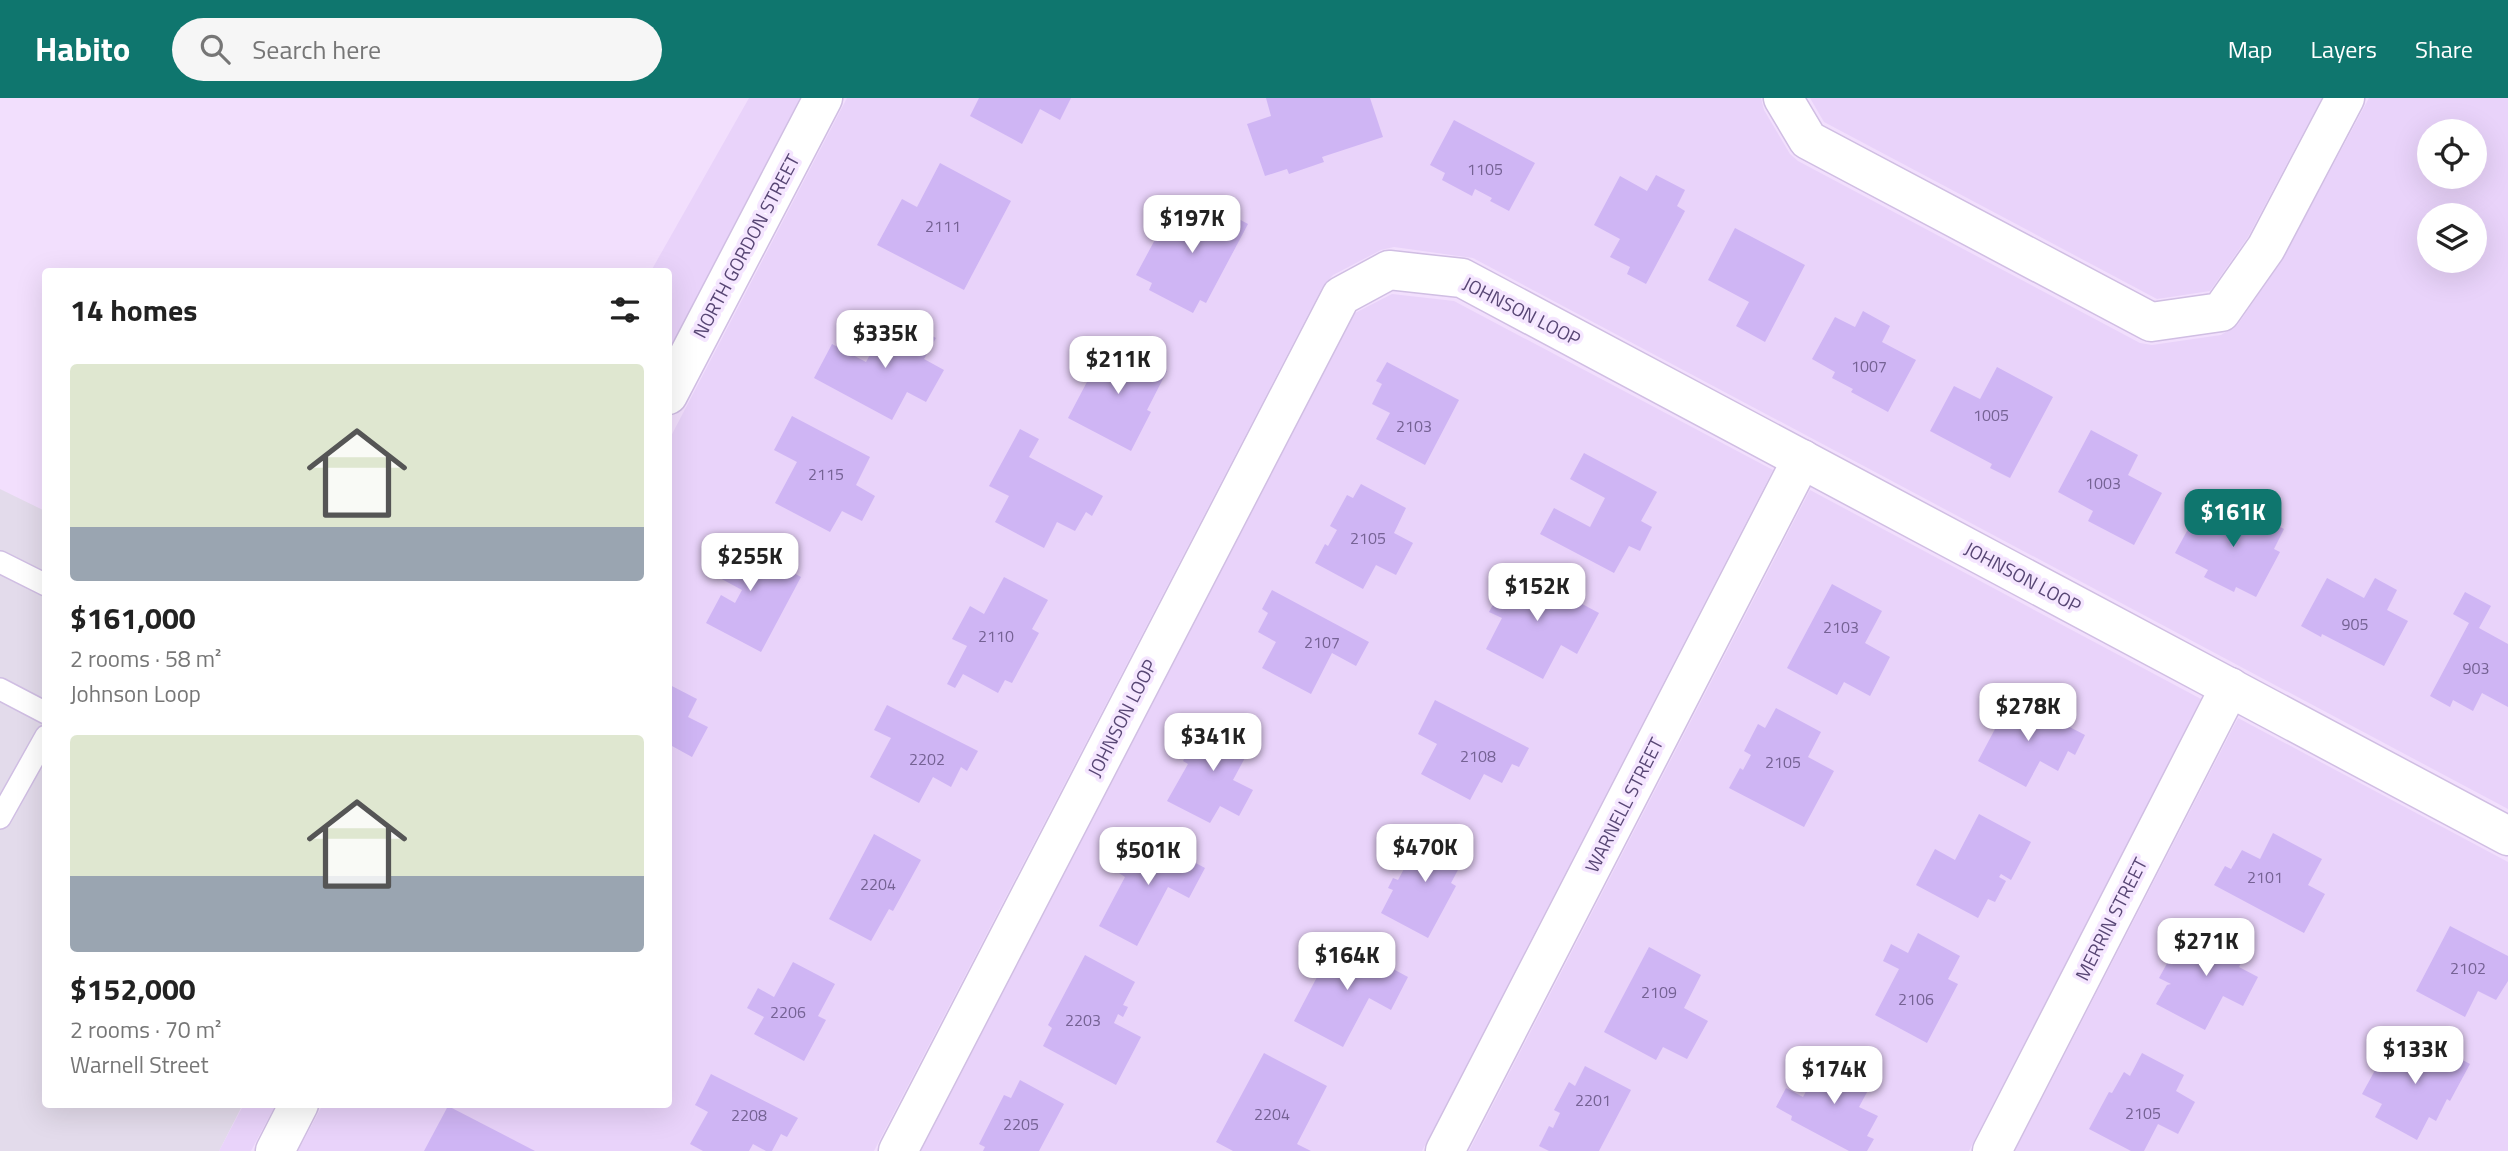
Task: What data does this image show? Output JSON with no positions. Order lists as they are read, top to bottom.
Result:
{
  "streets": {
    "street": [
      "NORTH GORDON STREET",
      "JOHNSON LOOP",
      "WARNELL STREET",
      "MERRIN STREET"
    ]
  },
  "crossings": [
    ["JOHNSON LOOP", "WARNELL STREET"],
    ["JOHNSON LOOP", "MERRIN STREET"]
  ],
  "house_numbers": [
    "1105",
    "2111",
    "1007",
    "1005",
    "2103",
    "2115",
    "1003",
    "2105",
    "905",
    "2103",
    "2110",
    "2107",
    "903",
    "2108",
    "2202",
    "2105",
    "2101",
    "2204",
    "2102",
    "2109",
    "2106",
    "2206",
    "2203",
    "2201",
    "2105",
    "2204",
    "2208",
    "2205"
  ],
  "page": {
    "header": "Habito",
    "search": "Search here",
    "nav": ["Map", "Layers", "Share"],
    "price": [
      "$197K",
      "$335K",
      "$211K",
      "$161K",
      "$255K",
      "$152K",
      "$278K",
      "$341K",
      "$470K",
      "$501K",
      "$271K",
      "$164K",
      "$133K",
      "$174K"
    ],
    "heading": "14 homes",
    "list": [
      {
        "name": "$161,000",
        "note": "2 rooms · 58 m² · Johnson Loop"
      },
      {
        "name": "$152,000",
        "note": "2 rooms · 70 m² · Warnell Street"
      }
    ]
  }
}
